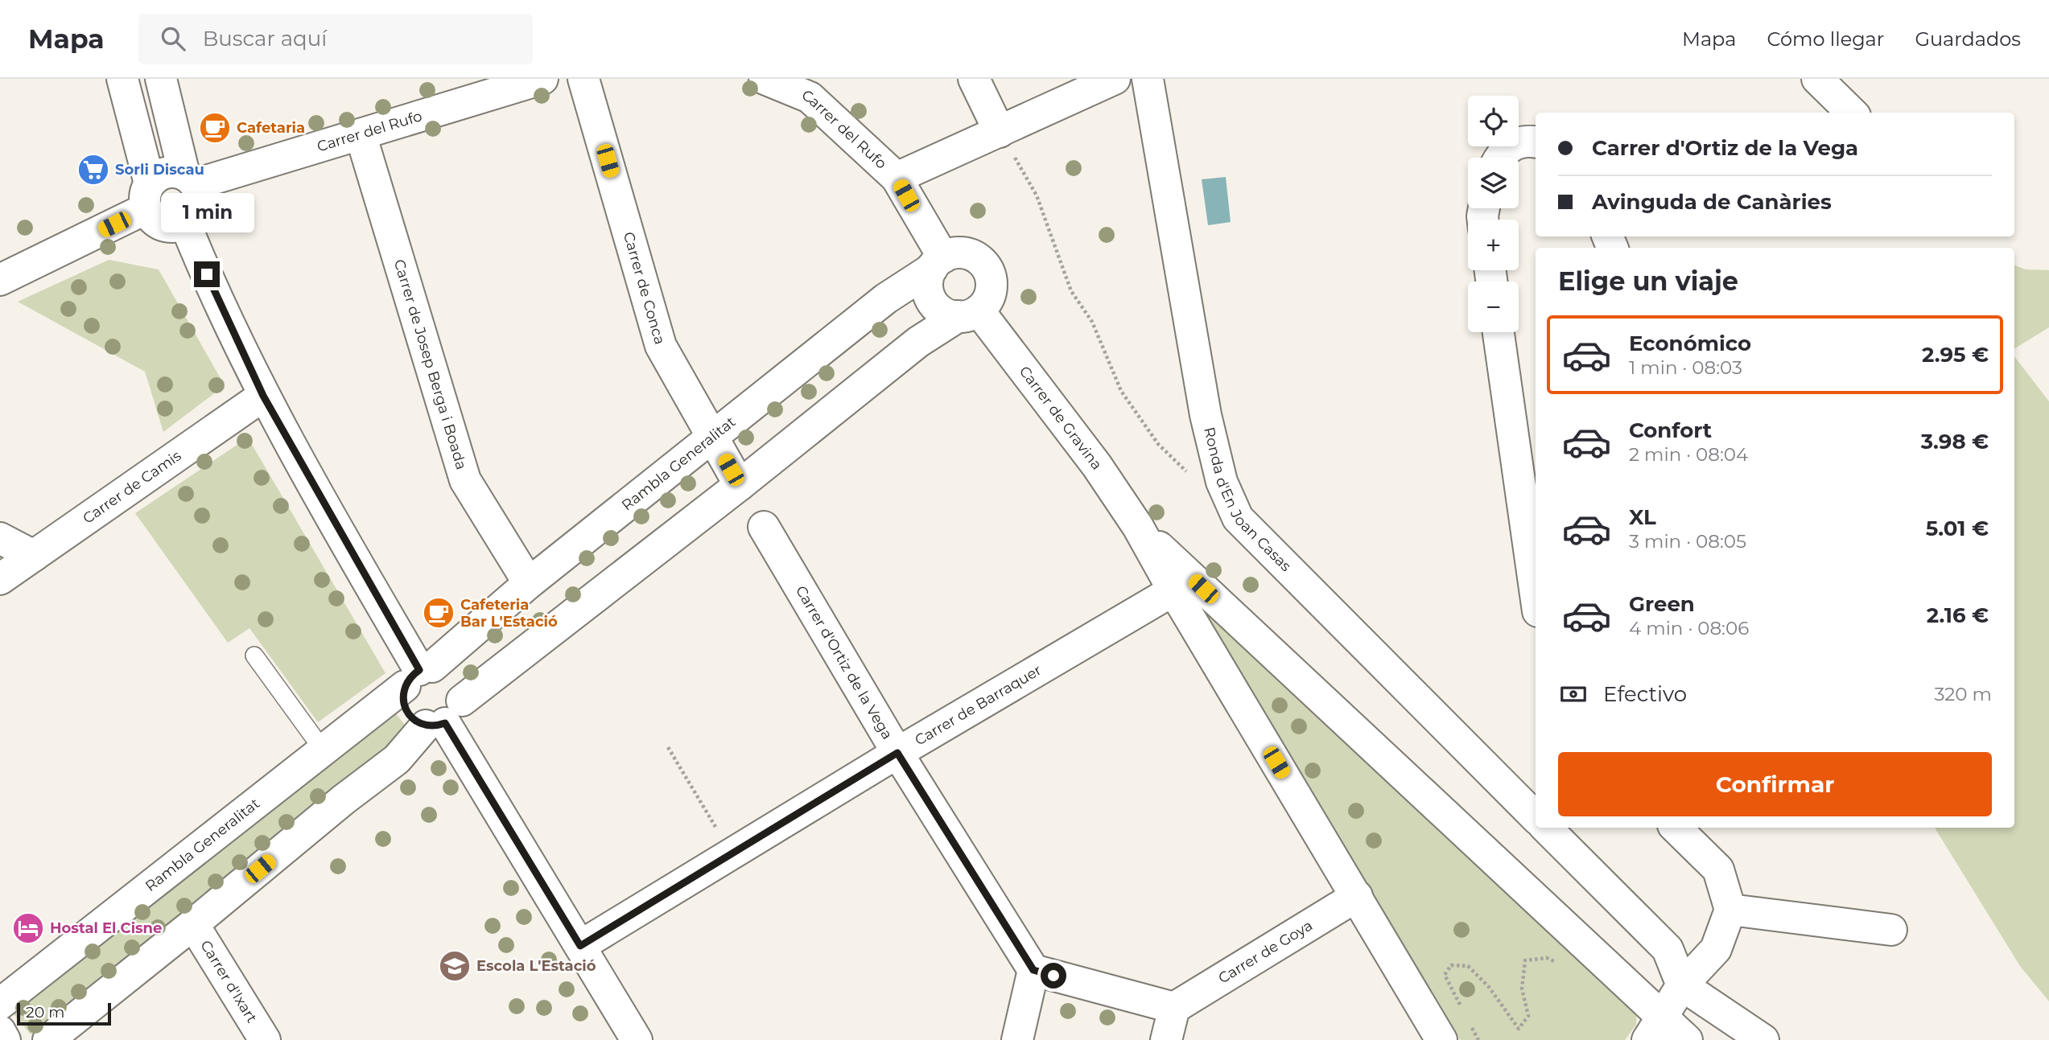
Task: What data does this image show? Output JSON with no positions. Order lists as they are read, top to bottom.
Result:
{
  "streets": {
    "street": [
      "Carrer del Rufo",
      "Carrer de Conca",
      "Carrer de Josep Berga i Boada",
      "Carrer de Gravina",
      "Rambla Generalitat",
      "Carrer de Camis",
      "Ronda d'En Joan Casas",
      "Carrer d'Ortiz de la Vega",
      "Carrer de Barraquer",
      "Carrer de Goya",
      "Carrer d'Ixart"
    ]
  },
  "crossings": [
    ["Carrer del Rufo", "Carrer de Josep Berga i Boada"],
    ["Carrer del Rufo", "Carrer de Gravina"],
    ["Carrer del Rufo", "Rambla Generalitat"],
    ["Carrer de Conca", "Rambla Generalitat"],
    ["Carrer de Josep Berga i Boada", "Rambla Generalitat"],
    ["Carrer de Gravina", "Rambla Generalitat"],
    ["Carrer d'Ortiz de la Vega", "Carrer de Barraquer"]
  ],
  "places": {
    "cafe": ["Cafetaria", "Cafeteria Bar L'Estació"],
    "supermarket": ["Sorli Discau"],
    "hotel": ["Hostal El Cisne"],
    "school or university": ["Escola L'Estació"]
  },
  "scale_bar": "20 m",
  "page": {
    "header": "Mapa",
    "search": "Buscar aquí",
    "nav": ["Mapa", "Cómo llegar", "Guardados"],
    "map_buttons": ["+", "−"],
    "banner": ["Carrer d'Ortiz de la Vega", "Avinguda de Canàries"],
    "bubble": "1 min",
    "heading": "Elige un viaje",
    "list": [
      {
        "name": "Económico",
        "note": "1 min · 08:03",
        "value": "2.95 €"
      },
      {
        "name": "Confort",
        "note": "2 min · 08:04",
        "value": "3.98 €"
      },
      {
        "name": "XL",
        "note": "3 min · 08:05",
        "value": "5.01 €"
      },
      {
        "name": "Green",
        "note": "4 min · 08:06",
        "value": "2.16 €"
      }
    ],
    "pay": ["Efectivo", "320 m"],
    "buttons": "Confirmar",
    "scale": "20 m"
  }
}
